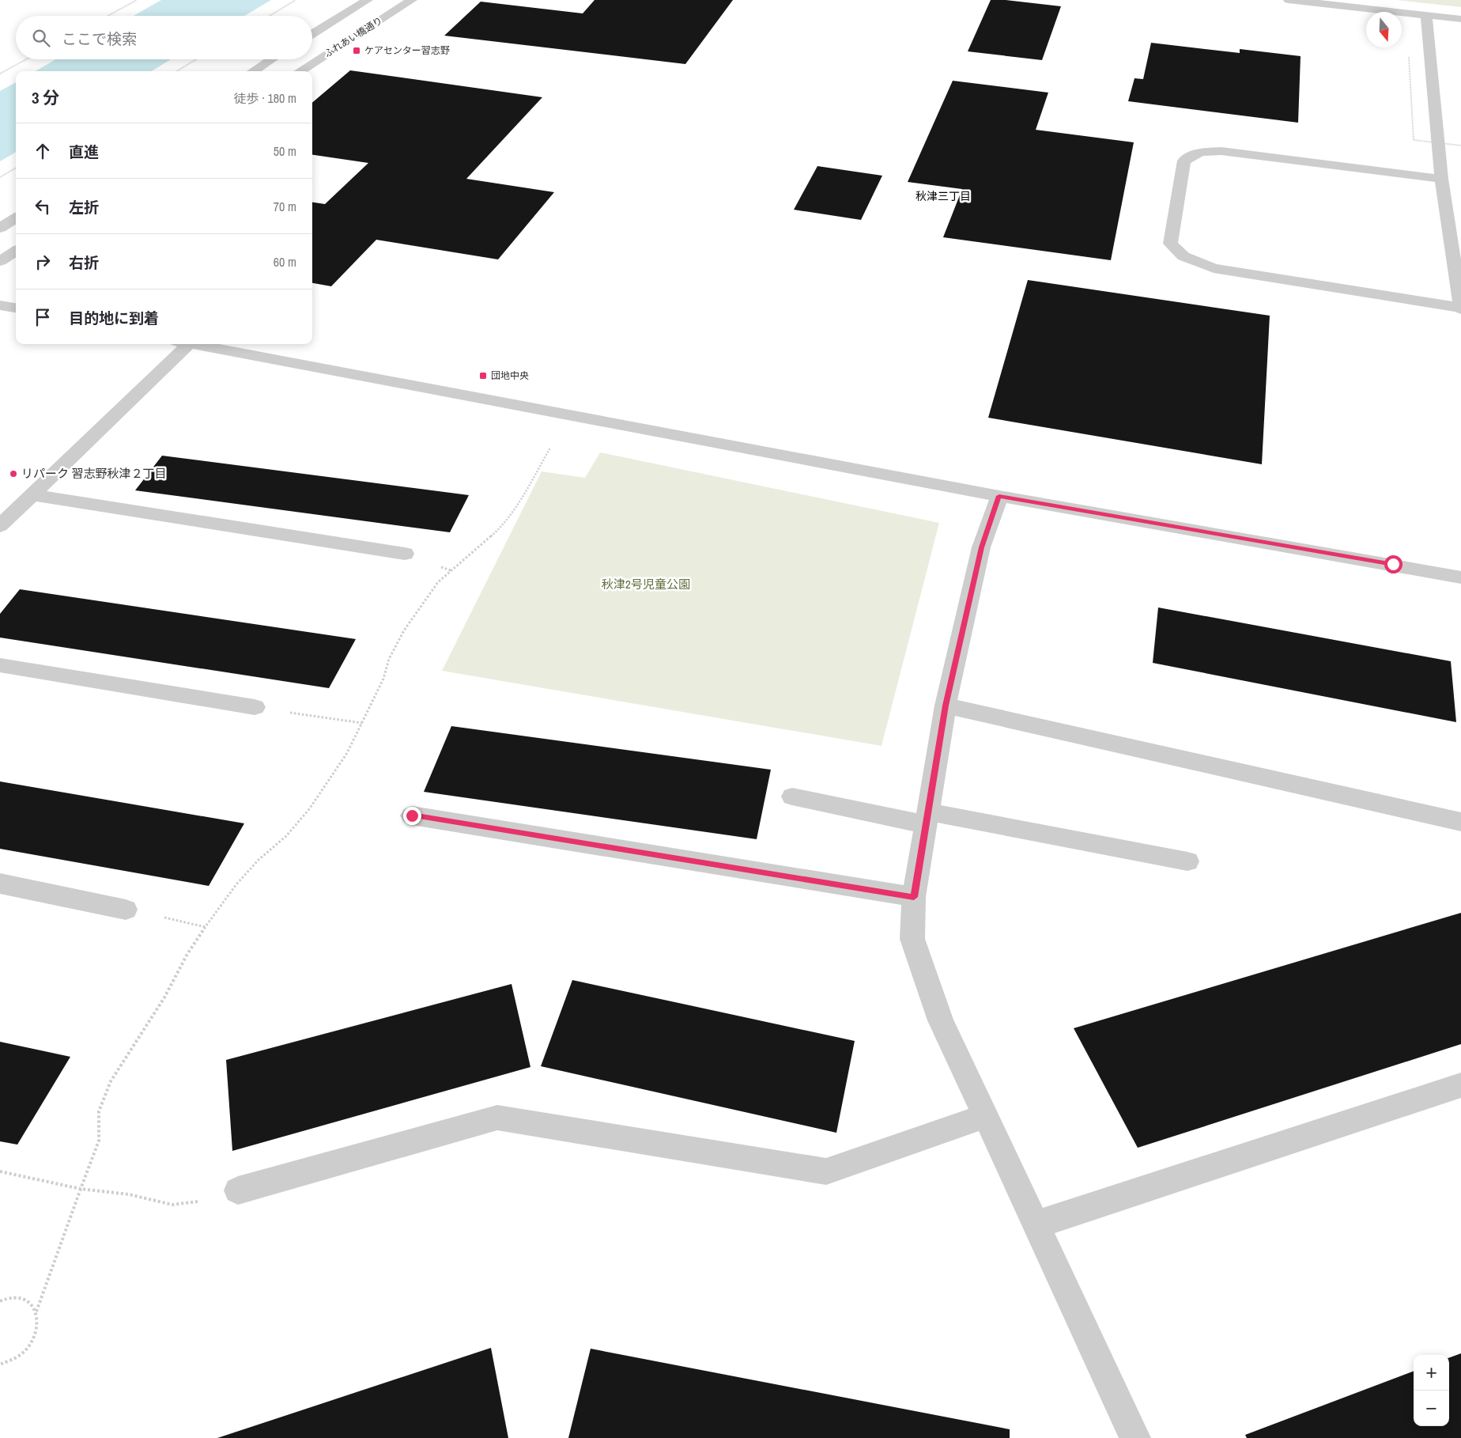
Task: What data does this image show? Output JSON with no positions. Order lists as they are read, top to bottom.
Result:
{
  "streets": {
    "street": ["ふれあい橋通り"]
  },
  "districts": ["秋津三丁目"],
  "parks": ["秋津2号児童公園"],
  "places": {
    "transit": ["ケアセンター習志野", "団地中央"],
    "other": ["リパーク 習志野秋津２丁目"]
  },
  "north": "bottom",
  "page": {
    "search": "ここで検索",
    "heading": ["3 分", "徒歩 · 180 m"],
    "list": [
      ["直進", "50 m"],
      ["左折", "70 m"],
      ["右折", "60 m"],
      "目的地に到着"
    ],
    "map_buttons": ["+", "−"]
  }
}
